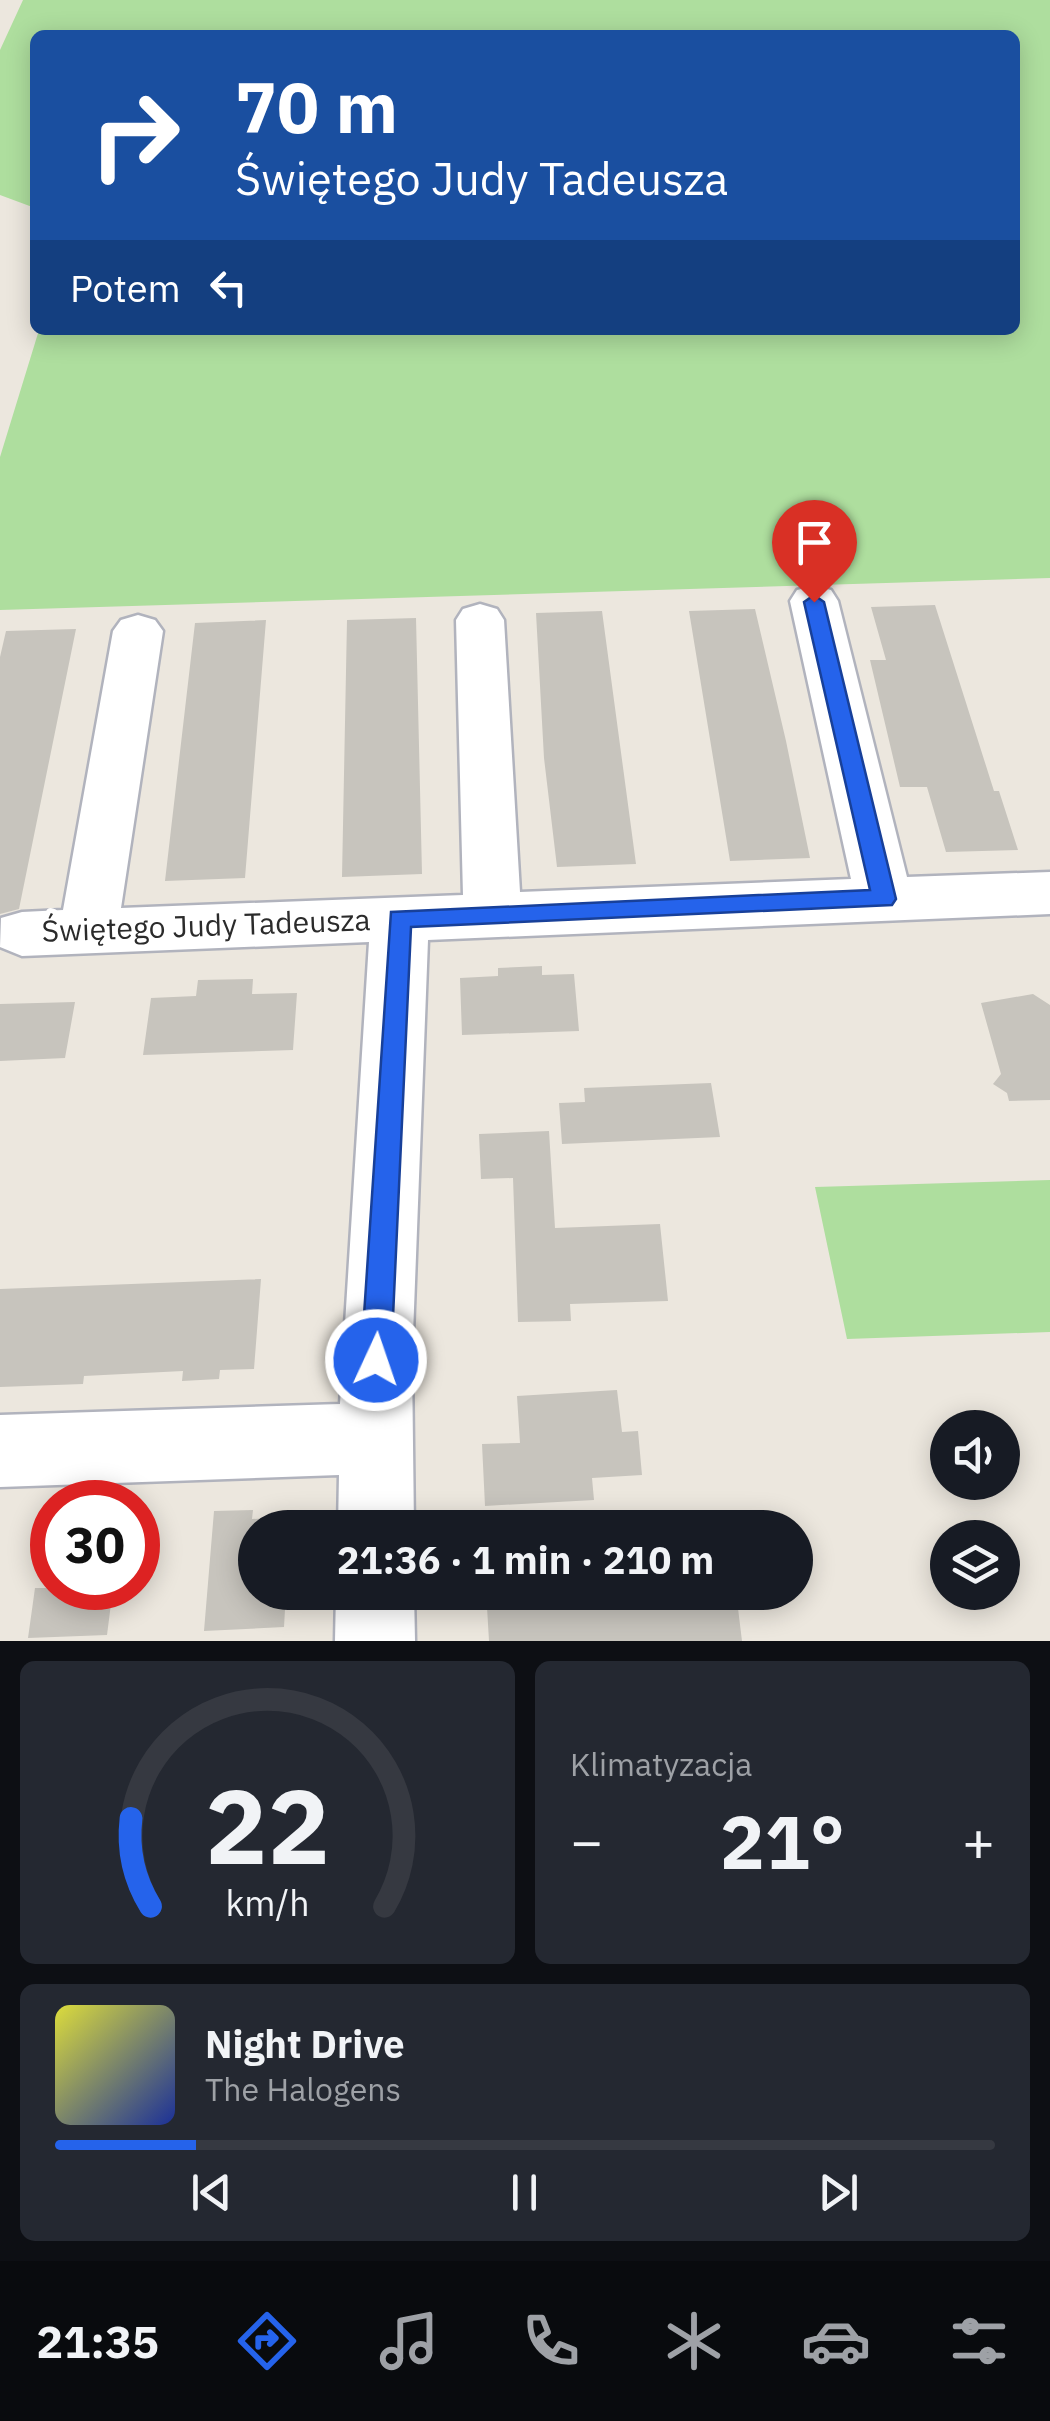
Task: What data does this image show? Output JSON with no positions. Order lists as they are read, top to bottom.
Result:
{
  "streets": {
    "street": ["Świętego Judy Tadeusza"]
  },
  "page": {
    "turn": ["70 m", "Świętego Judy Tadeusza"],
    "then": "Potem",
    "limit": "30",
    "trip": "21:36 · 1 min · 210 m",
    "tile": "Klimatyzacja",
    "heat": ["−", "21°", "+"],
    "song": ["Night Drive", "The Halogens"],
    "tabs": "21:35",
    "gauge": ["22", "km/h"]
  }
}
